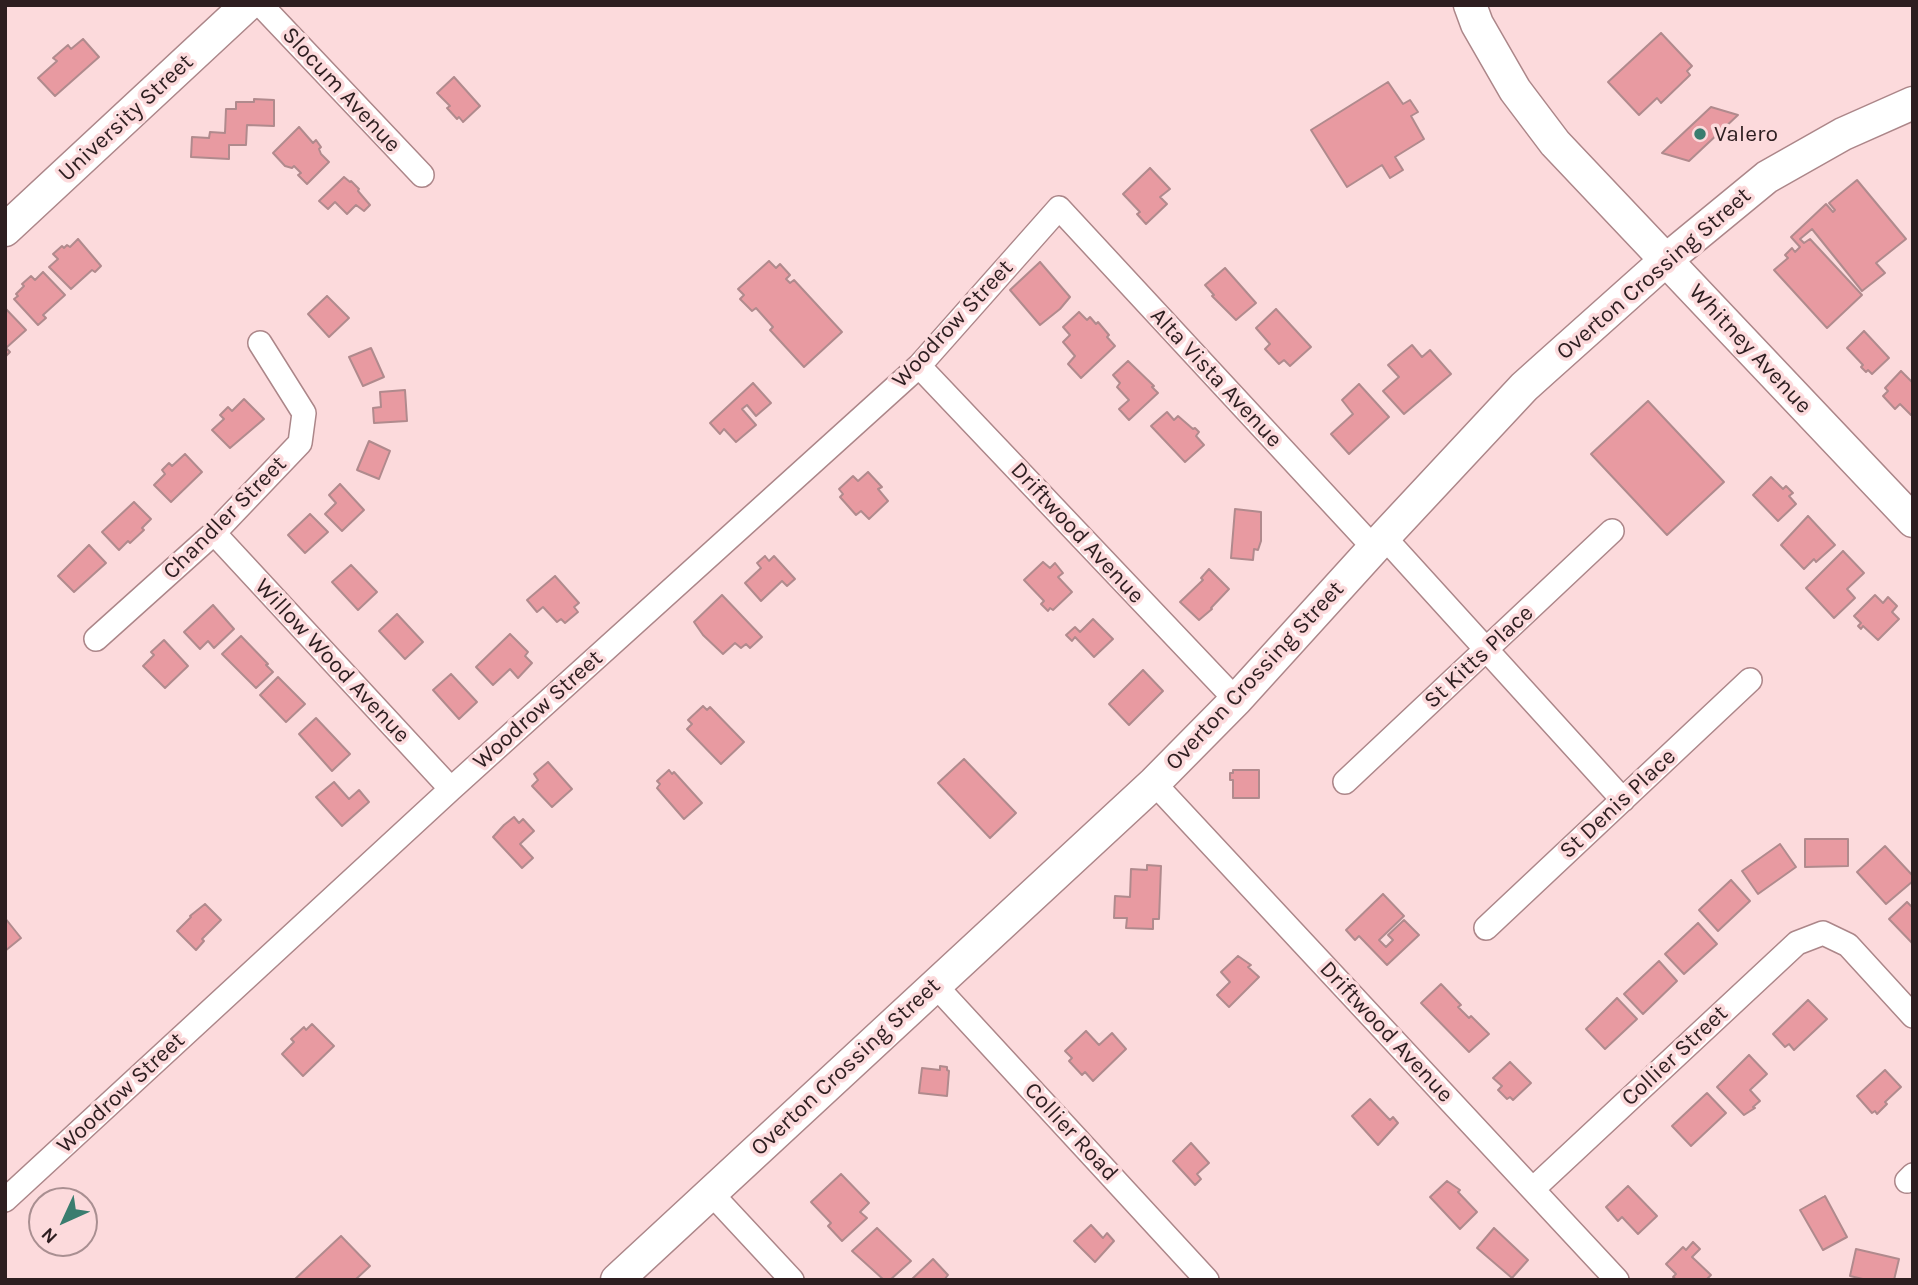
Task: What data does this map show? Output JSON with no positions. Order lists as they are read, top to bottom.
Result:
{
  "streets": {
    "main road": ["University Street", "Overton Crossing Street", "Whitney Avenue"],
    "street": [
      "Slocum Avenue",
      "Woodrow Street",
      "Alta Vista Avenue",
      "Chandler Street",
      "Driftwood Avenue",
      "St Kitts Place",
      "Willow Wood Avenue",
      "St Denis Place",
      "Collier Street",
      "Collier Road"
    ]
  },
  "crossings": [
    ["Overton Crossing Street", "Whitney Avenue"],
    ["Overton Crossing Street", "Alta Vista Avenue"],
    ["Overton Crossing Street", "Driftwood Avenue"],
    ["Overton Crossing Street", "Collier Road"],
    ["Woodrow Street", "Alta Vista Avenue"],
    ["Woodrow Street", "Driftwood Avenue"],
    ["Woodrow Street", "Willow Wood Avenue"],
    ["Alta Vista Avenue", "St Kitts Place"],
    ["Alta Vista Avenue", "St Denis Place"],
    ["Chandler Street", "Willow Wood Avenue"],
    ["Driftwood Avenue", "Collier Street"]
  ],
  "places": ["Valero"],
  "north": "bottom left"
}
